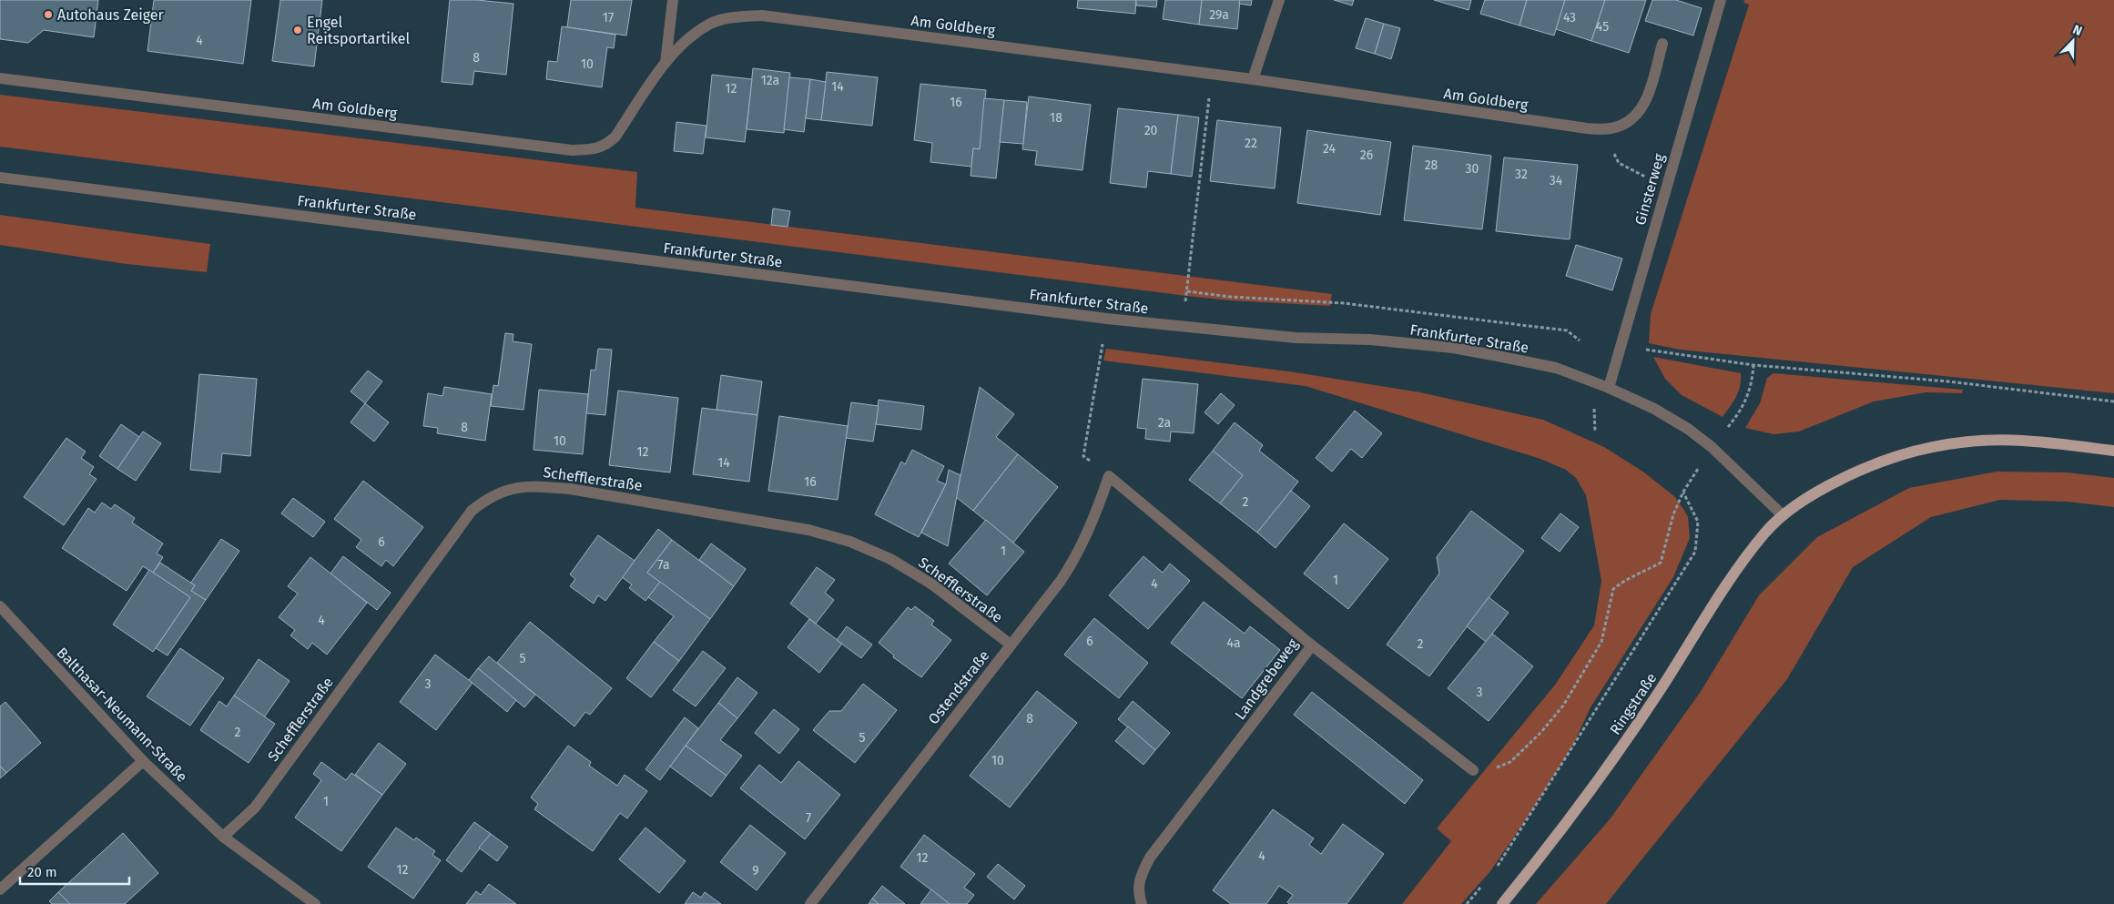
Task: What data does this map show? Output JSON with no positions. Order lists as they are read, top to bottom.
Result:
{
  "streets": {
    "main road": ["Ringstraße"],
    "street": [
      "Am Goldberg",
      "Ginsterweg",
      "Frankfurter Straße",
      "Schefflerstraße",
      "Landgrebeweg",
      "Ostendstraße",
      "Balthasar-Neumann-Straße"
    ]
  },
  "crossings": [
    ["Ginsterweg", "Frankfurter Straße"],
    ["Frankfurter Straße", "Ringstraße"],
    ["Schefflerstraße", "Ostendstraße"],
    ["Schefflerstraße", "Balthasar-Neumann-Straße"],
    ["Landgrebeweg", "Ostendstraße"]
  ],
  "places": ["Autohaus Zeiger", "Engel Reitsportartikel"],
  "house_numbers": [
    "29a",
    "17",
    "43",
    "45",
    "4",
    "8",
    "10",
    "12a",
    "14",
    "12",
    "16",
    "18",
    "20",
    "22",
    "24",
    "26",
    "28",
    "30",
    "32",
    "34",
    "2a",
    "8",
    "10",
    "12",
    "14",
    "16",
    "2",
    "6",
    "1",
    "7a",
    "1",
    "4",
    "4",
    "6",
    "4a",
    "2",
    "5",
    "3",
    "3",
    "8",
    "2",
    "5",
    "10",
    "1",
    "7",
    "4",
    "12",
    "12",
    "9"
  ],
  "scale_bar": "20 m",
  "north": "top right"
}
